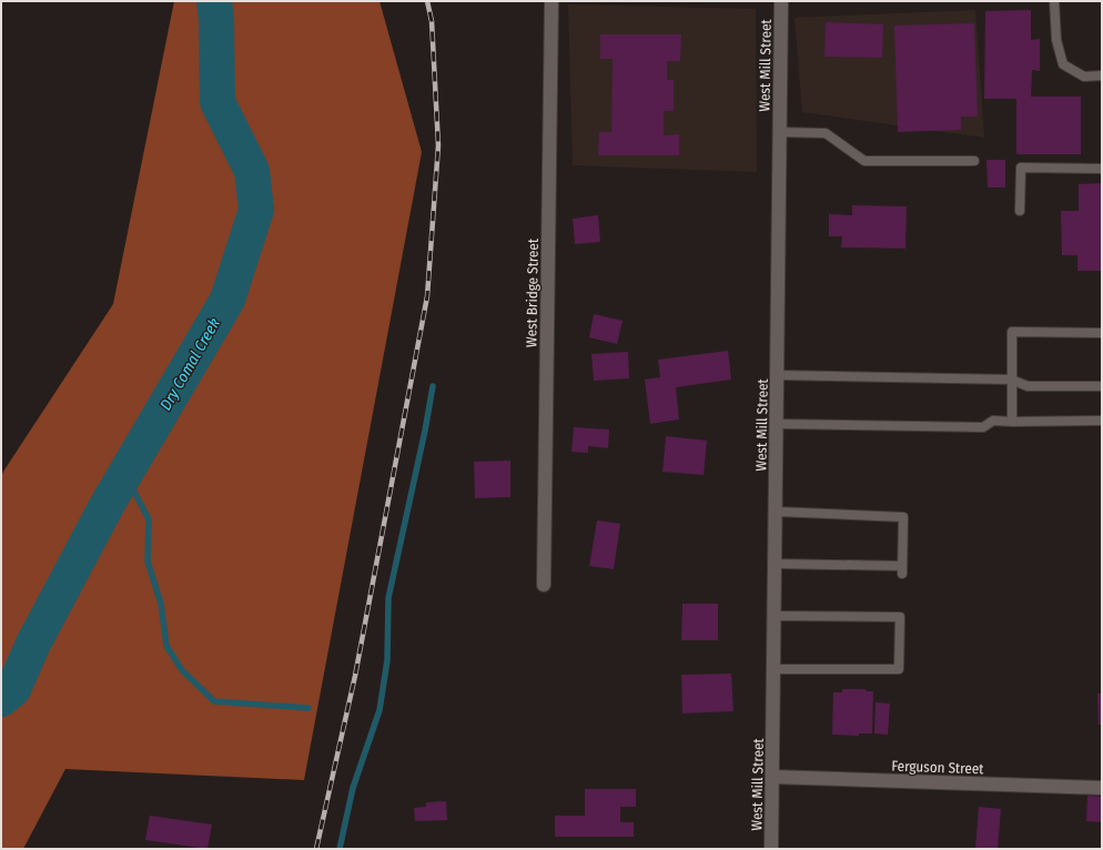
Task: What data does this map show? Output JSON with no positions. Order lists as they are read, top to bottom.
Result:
{
  "streets": {
    "street": ["West Mill Street", "West Bridge Street", "Ferguson Street"]
  },
  "crossings": [
    ["West Mill Street", "Ferguson Street"]
  ],
  "water": ["Dry Comal Creek"]
}
